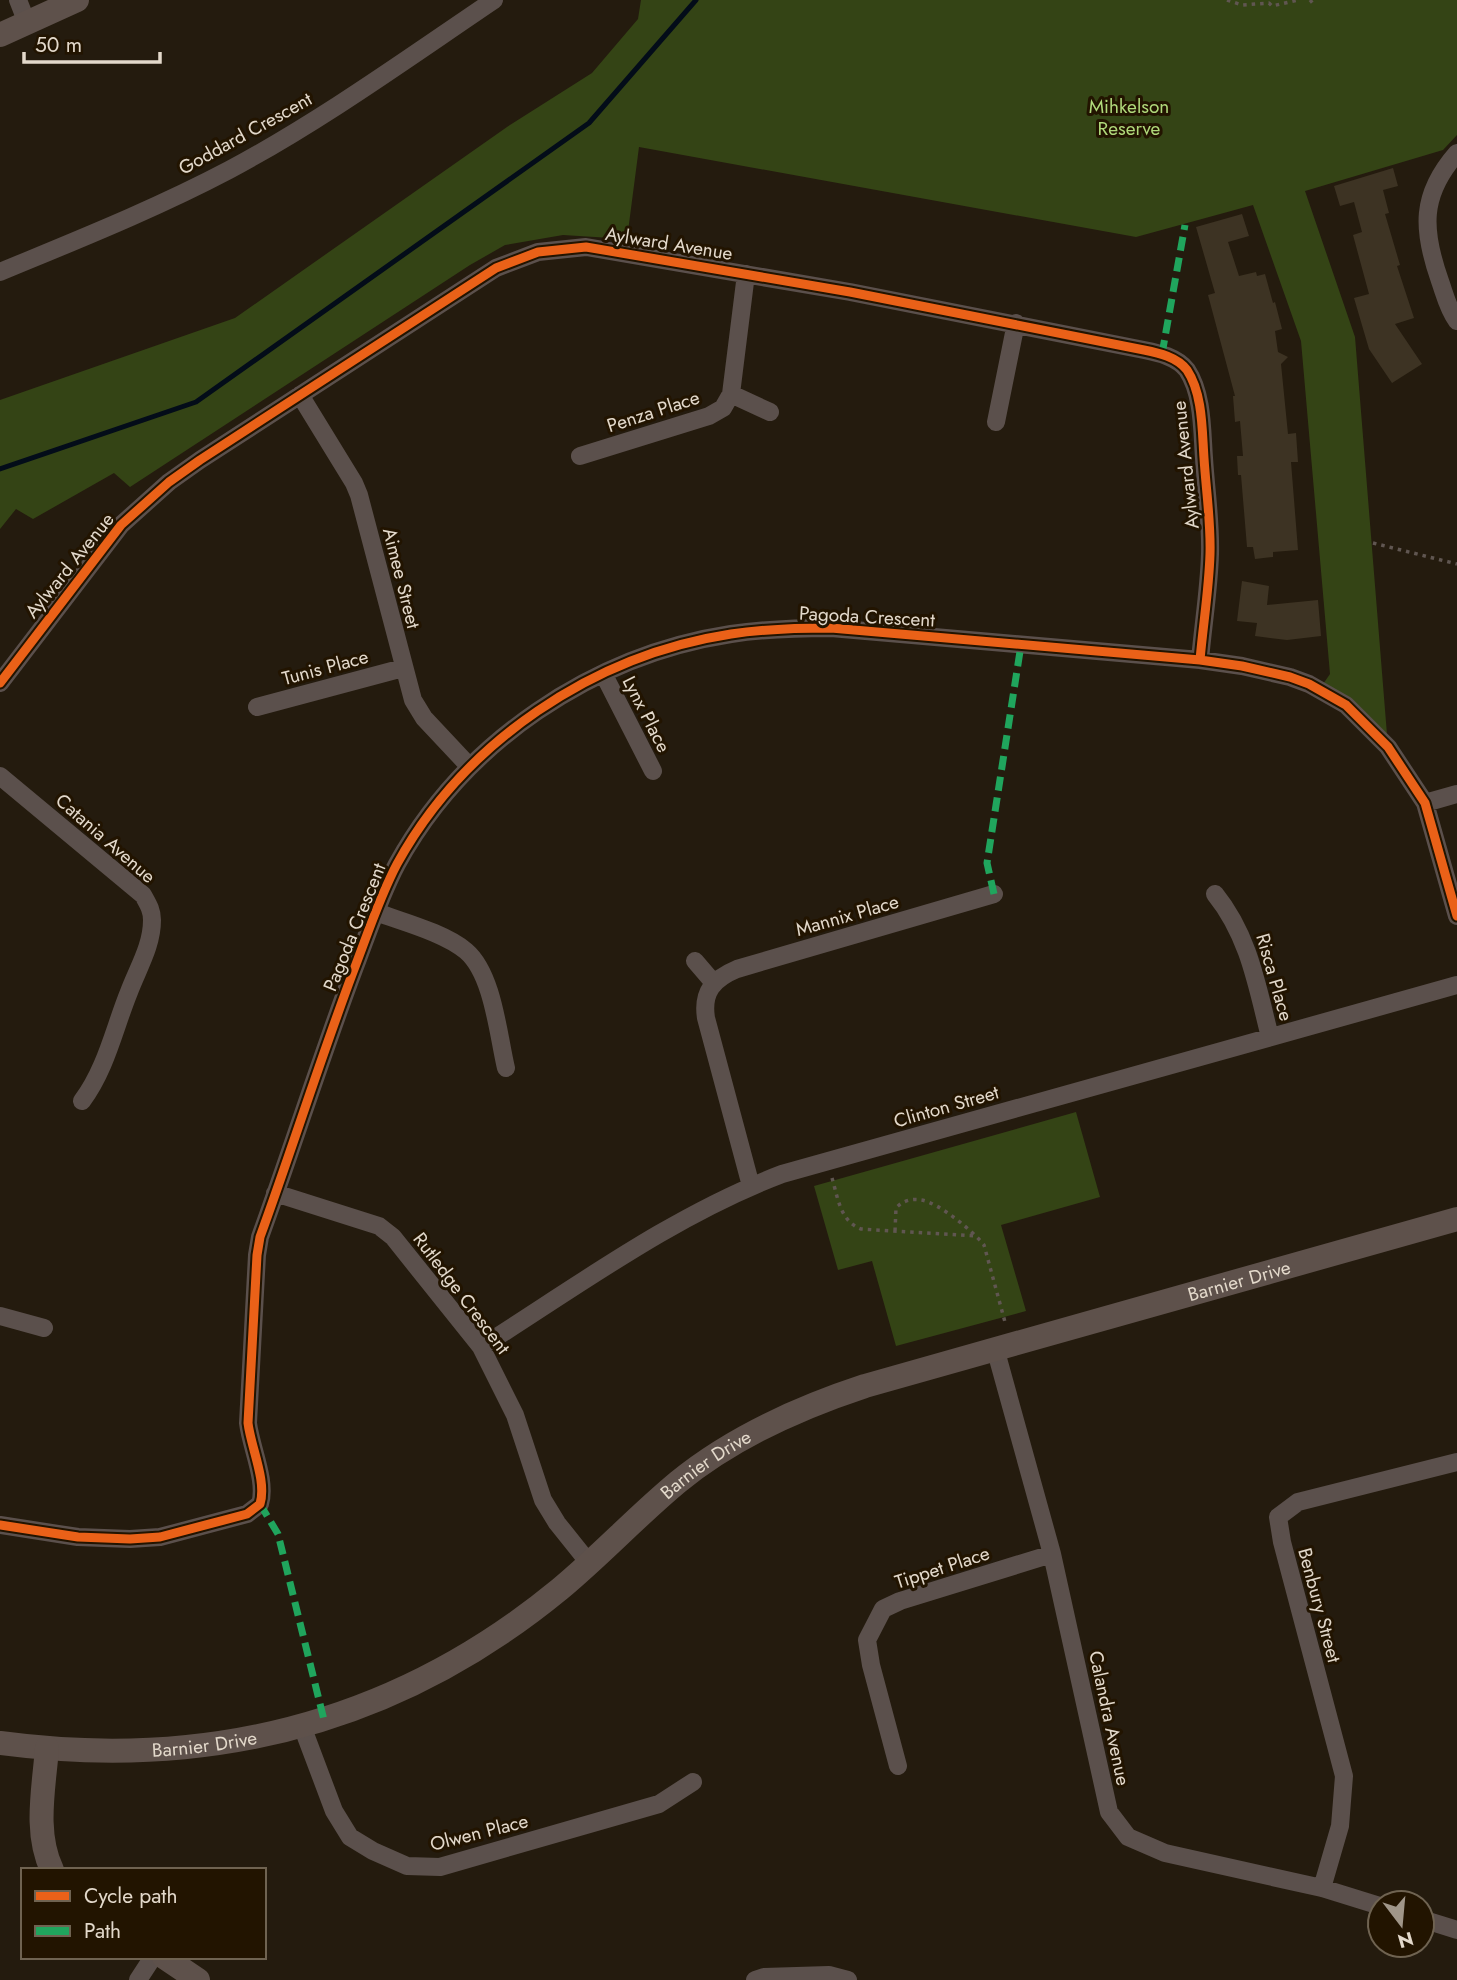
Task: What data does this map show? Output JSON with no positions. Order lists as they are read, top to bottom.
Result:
{
  "streets": {
    "street": [
      "Goddard Crescent",
      "Aylward Avenue",
      "Penza Place",
      "Aimee Street",
      "Pagoda Crescent",
      "Tunis Place",
      "Lynx Place",
      "Catania Avenue",
      "Mannix Place",
      "Risca Place",
      "Clinton Street",
      "Barnier Drive",
      "Rutledge Crescent",
      "Tippet Place",
      "Benbury Street",
      "Calandra Avenue",
      "Olwen Place"
    ]
  },
  "crossings": [
    ["Aylward Avenue", "Aimee Street"],
    ["Aylward Avenue", "Pagoda Crescent"],
    ["Aimee Street", "Pagoda Crescent"],
    ["Aimee Street", "Tunis Place"],
    ["Pagoda Crescent", "Lynx Place"],
    ["Pagoda Crescent", "Rutledge Crescent"],
    ["Risca Place", "Clinton Street"],
    ["Clinton Street", "Rutledge Crescent"],
    ["Barnier Drive", "Rutledge Crescent"],
    ["Barnier Drive", "Calandra Avenue"],
    ["Barnier Drive", "Olwen Place"],
    ["Tippet Place", "Calandra Avenue"],
    ["Benbury Street", "Calandra Avenue"]
  ],
  "parks": ["Mihkelson Reserve"],
  "legend": ["Cycle path", "Path"],
  "scale_bar": "50 m",
  "north": "bottom"
}
